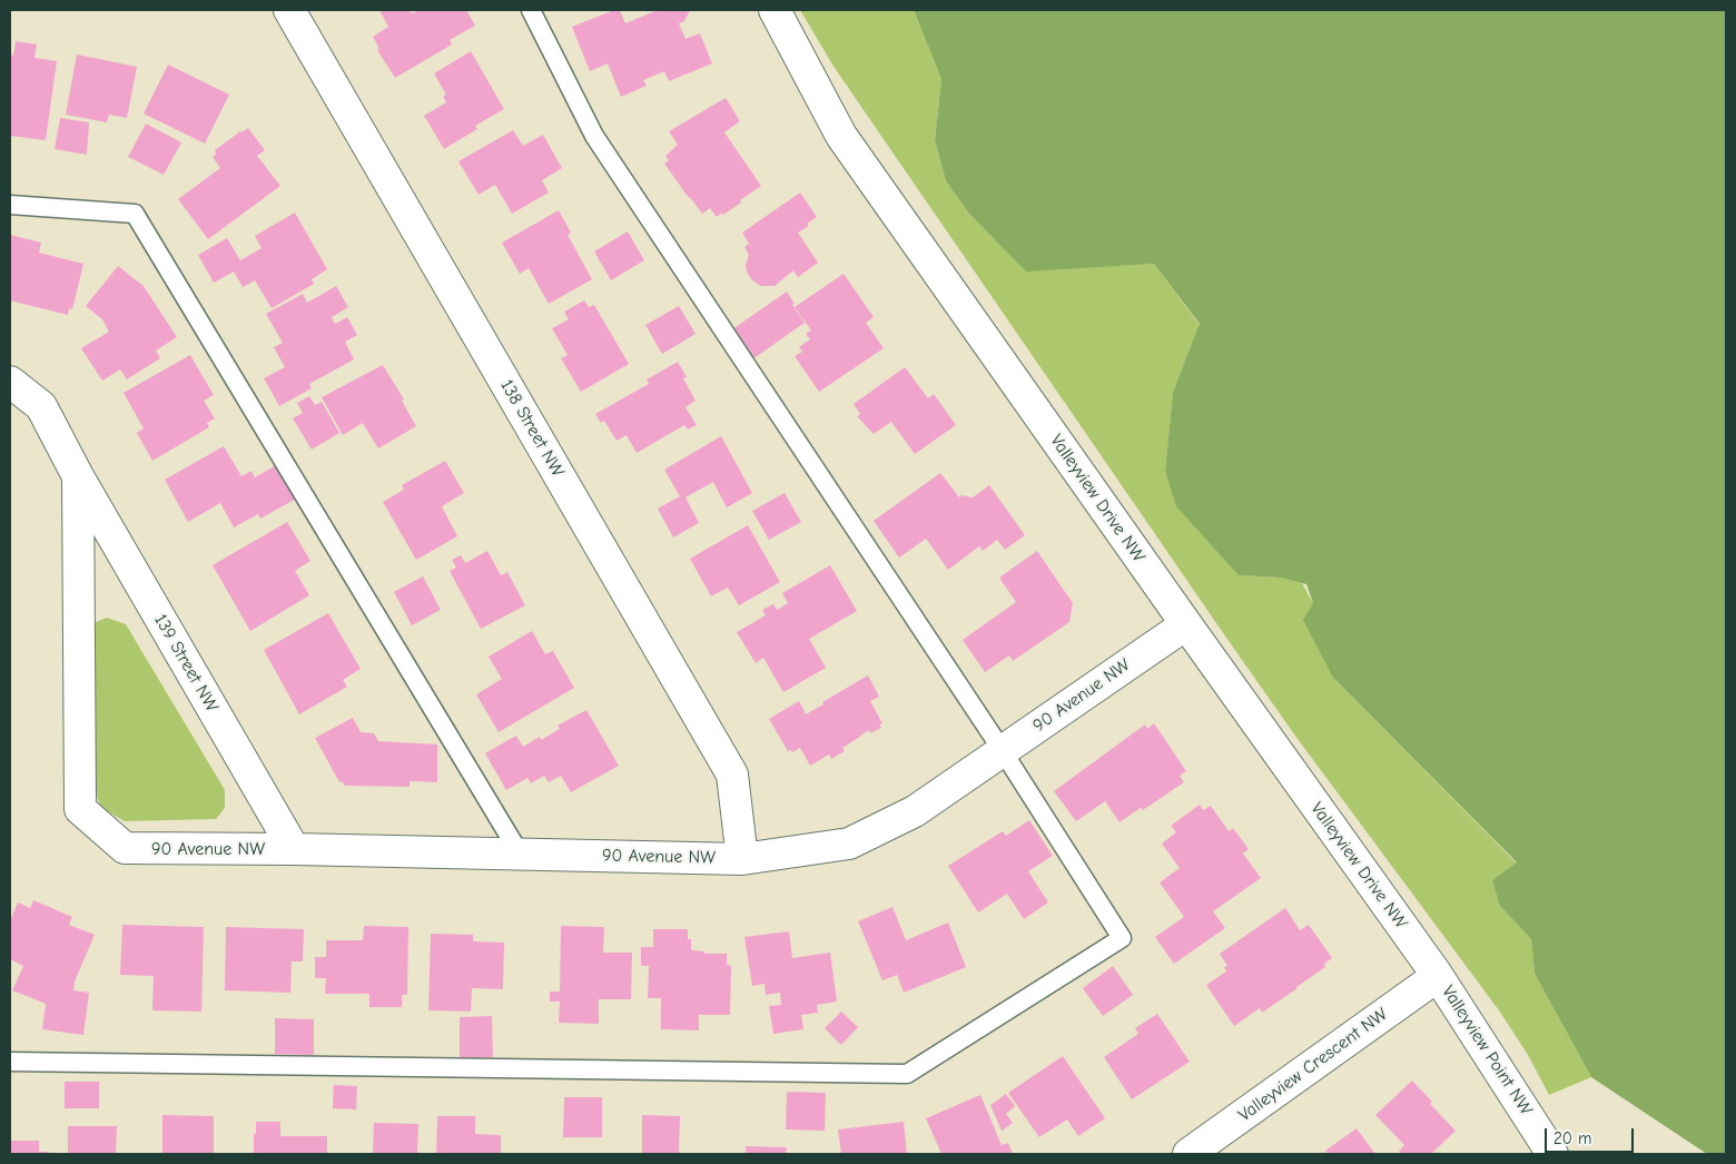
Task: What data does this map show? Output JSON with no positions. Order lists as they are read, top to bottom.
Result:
{
  "streets": {
    "street": [
      "138 Street NW",
      "Valleyview Drive NW",
      "139 Street NW",
      "90 Avenue NW",
      "Valleyview Point NW",
      "Valleyview Crescent NW"
    ]
  },
  "crossings": [
    ["138 Street NW", "90 Avenue NW"],
    ["Valleyview Drive NW", "90 Avenue NW"],
    ["Valleyview Drive NW", "Valleyview Point NW"],
    ["Valleyview Drive NW", "Valleyview Crescent NW"],
    ["139 Street NW", "90 Avenue NW"],
    ["Valleyview Point NW", "Valleyview Crescent NW"]
  ],
  "scale_bar": "20 m"
}
